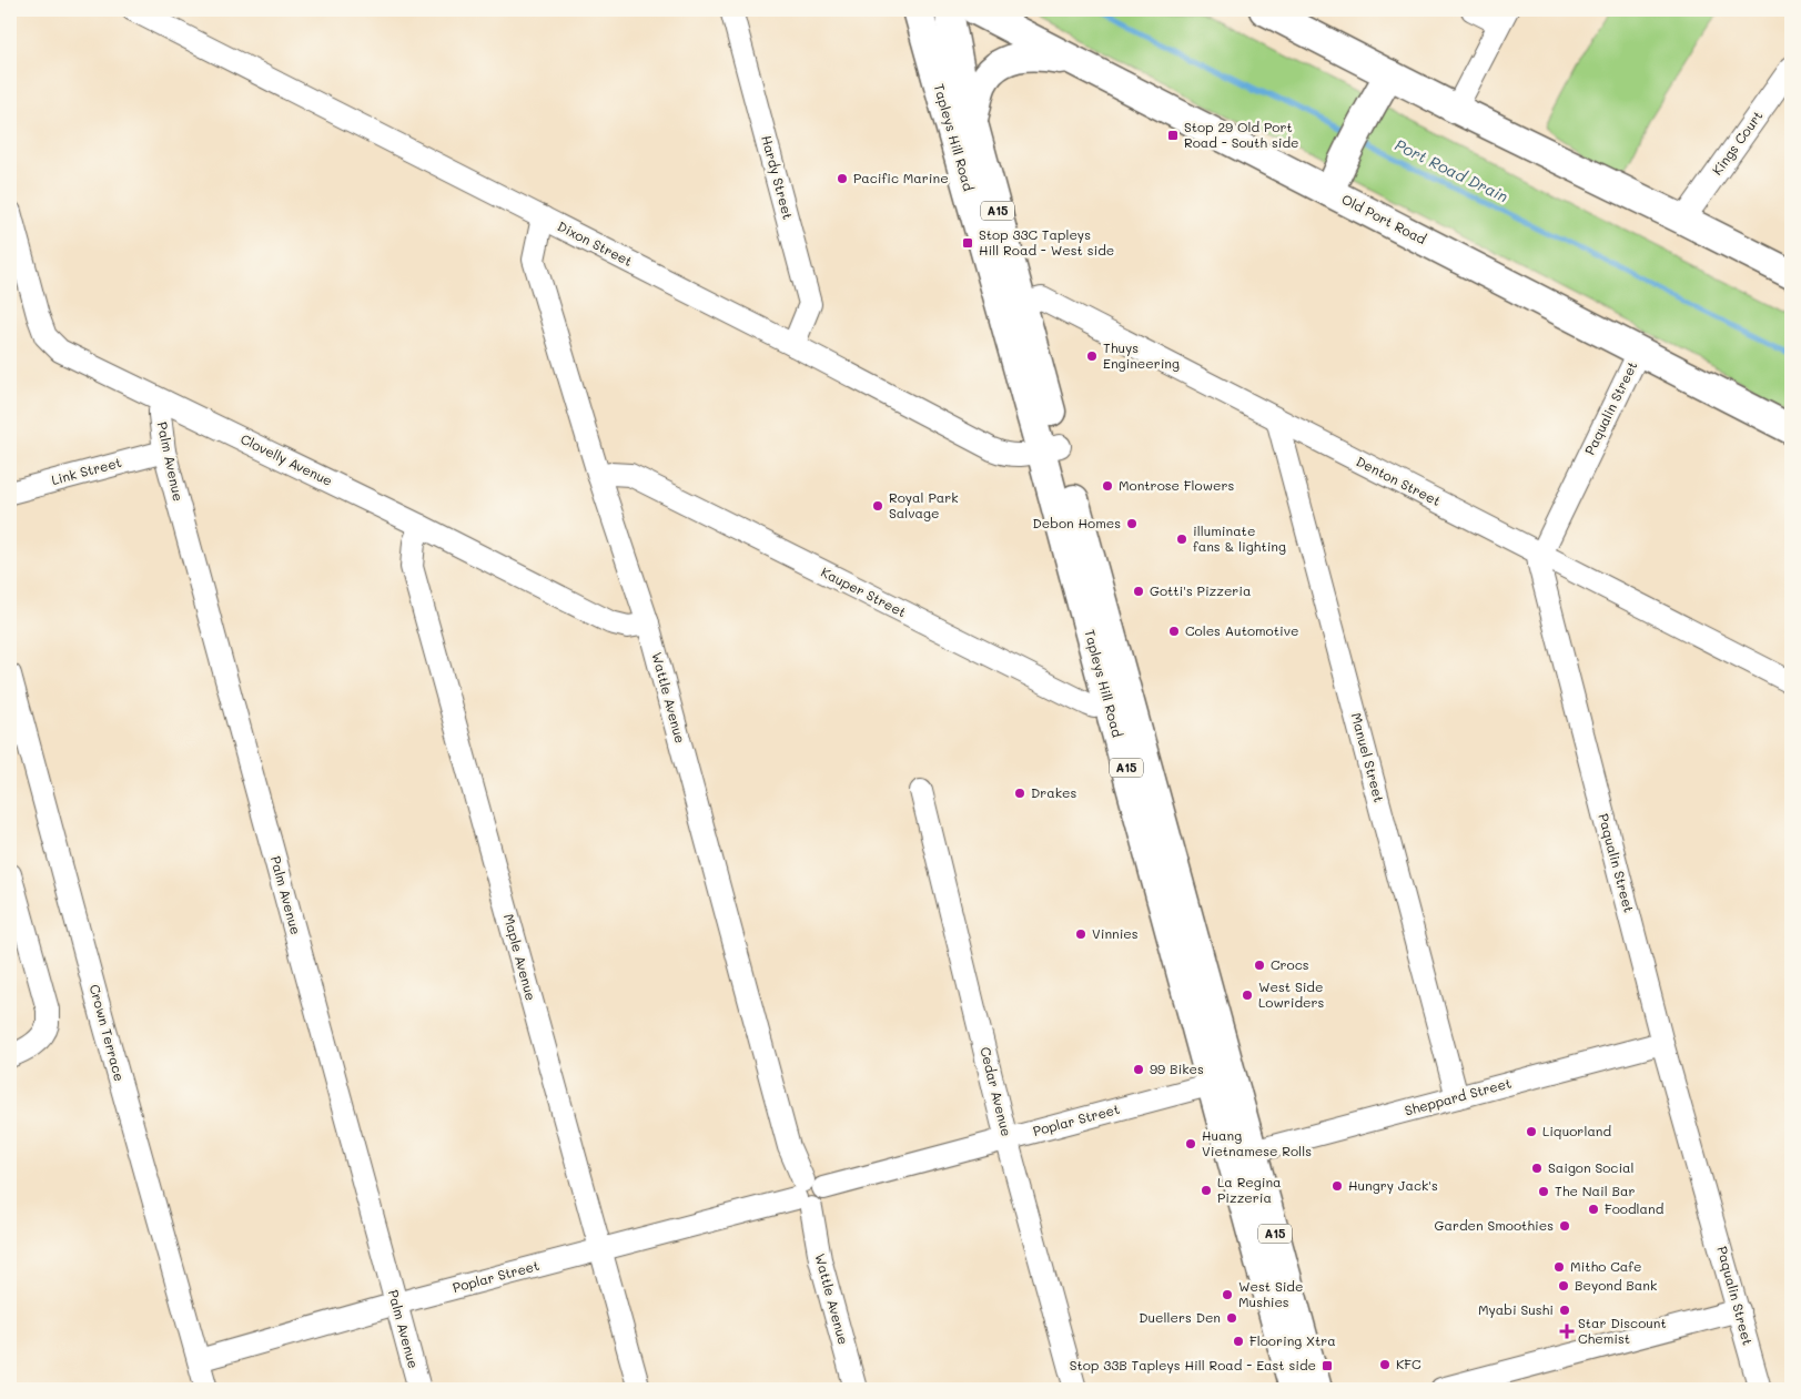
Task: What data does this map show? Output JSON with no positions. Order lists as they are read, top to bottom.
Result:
{
  "streets": {
    "main road": ["Tapleys Hill Road", "A15", "Old Port Road"],
    "street": [
      "Kings Court",
      "Hardy Street",
      "Dixon Street",
      "Paqualin Street",
      "Clovelly Avenue",
      "Palm Avenue",
      "Link Street",
      "Denton Street",
      "Kauper Street",
      "Wattle Avenue",
      "Manuel Street",
      "Maple Avenue",
      "Crown Terrace",
      "Cedar Avenue",
      "Sheppard Street",
      "Poplar Street"
    ]
  },
  "crossings": [
    ["Tapleys Hill Road", "Dixon Street"],
    ["Tapleys Hill Road", "Denton Street"],
    ["Tapleys Hill Road", "Kauper Street"],
    ["Tapleys Hill Road", "Sheppard Street"],
    ["Tapleys Hill Road", "Poplar Street"],
    ["Hardy Street", "Dixon Street"],
    ["Old Port Road", "Paqualin Street"],
    ["Dixon Street", "Wattle Avenue"],
    ["Paqualin Street", "Denton Street"],
    ["Paqualin Street", "Sheppard Street"],
    ["Clovelly Avenue", "Palm Avenue"],
    ["Clovelly Avenue", "Wattle Avenue"],
    ["Clovelly Avenue", "Maple Avenue"],
    ["Palm Avenue", "Link Street"],
    ["Palm Avenue", "Poplar Street"],
    ["Denton Street", "Manuel Street"],
    ["Kauper Street", "Wattle Avenue"],
    ["Wattle Avenue", "Poplar Street"],
    ["Manuel Street", "Sheppard Street"],
    ["Maple Avenue", "Poplar Street"],
    ["Crown Terrace", "Poplar Street"],
    ["Cedar Avenue", "Poplar Street"]
  ],
  "water": ["Port Road Drain"],
  "places": {
    "transit": ["Stop 29 Old Port Road - South side", "Stop 33C Tapleys Hill Road - West side", "Stop 33B Tapleys Hill Road - East side"],
    "other": [
      "Pacific Marine",
      "Thuys Engineering",
      "Montrose Flowers",
      "Royal Park Salvage",
      "Debon Homes",
      "illuminate fans & lighting",
      "Gotti's Pizzeria",
      "Coles Automotive",
      "Drakes",
      "Vinnies",
      "Crocs",
      "West Side Lowriders",
      "99 Bikes",
      "Liquorland",
      "Huang Vietnamese Rolls",
      "Saigon Social",
      "Hungry Jack's",
      "La Regina Pizzeria",
      "The Nail Bar",
      "Foodland",
      "Garden Smoothies",
      "Mitho Cafe",
      "Beyond Bank",
      "West Side Mushies",
      "Myabi Sushi",
      "Duellers Den",
      "Flooring Xtra",
      "KFC"
    ],
    "health": ["Star Discount Chemist"]
  }
}
